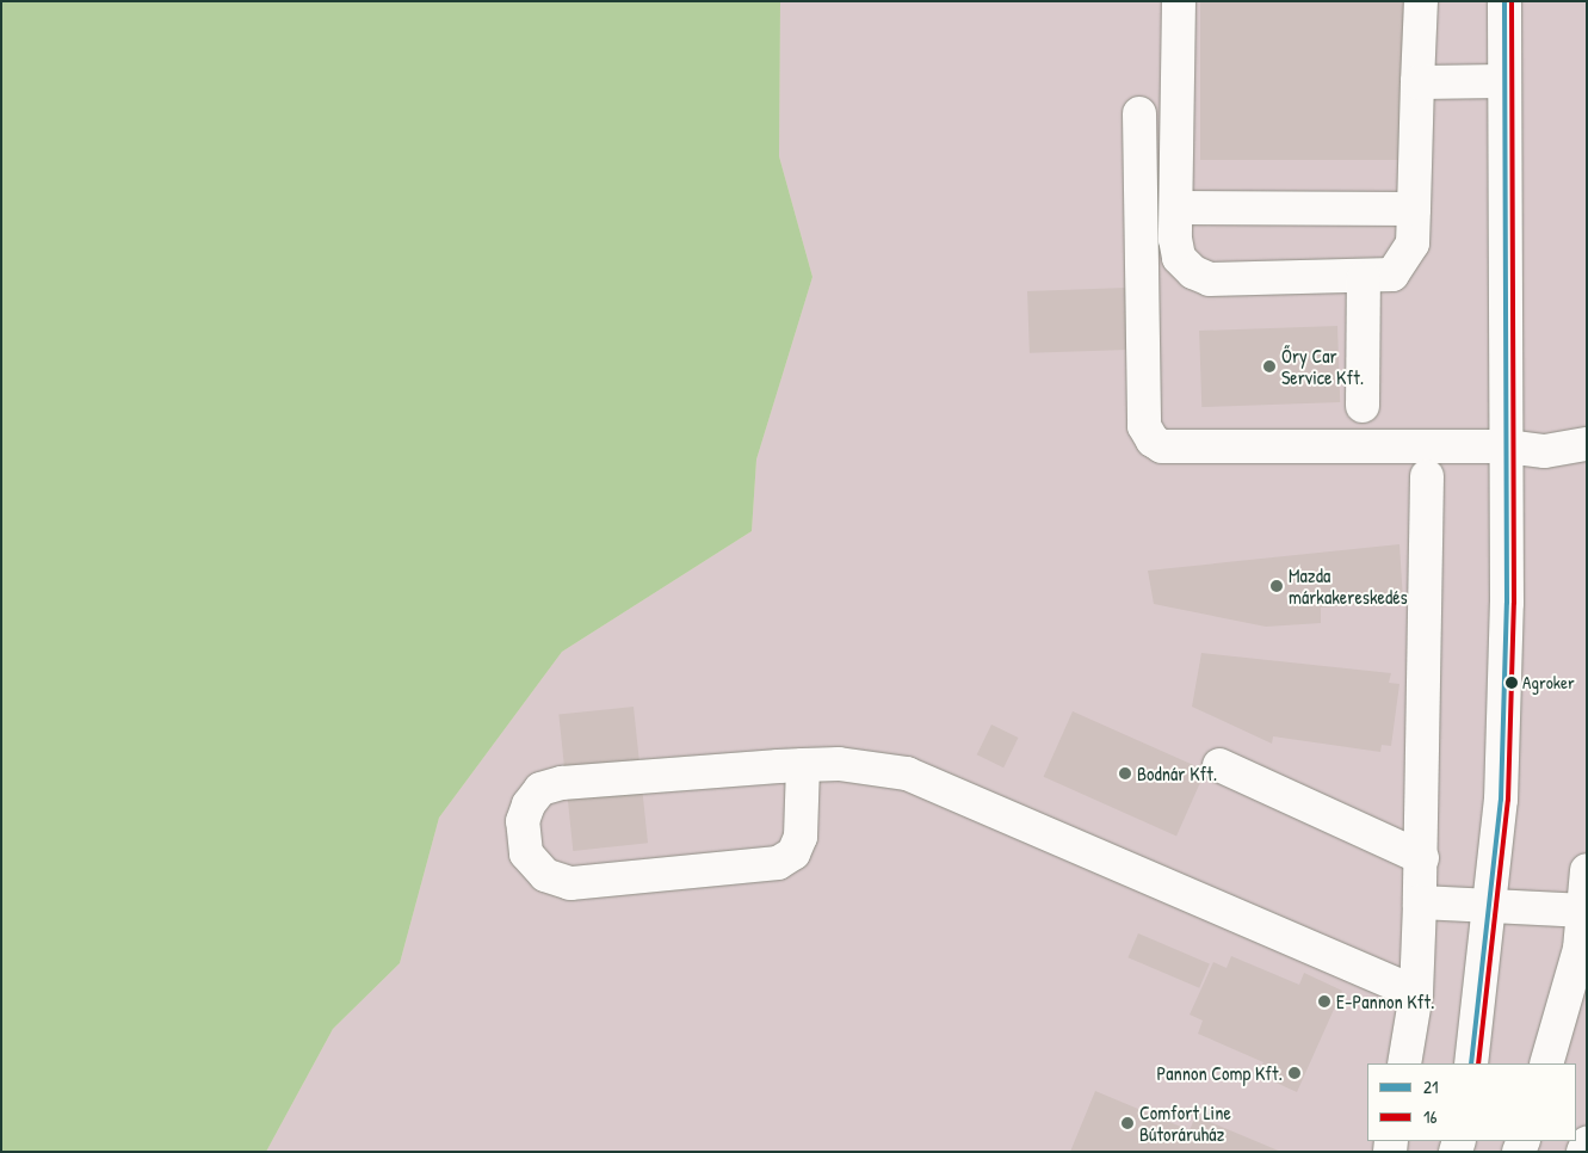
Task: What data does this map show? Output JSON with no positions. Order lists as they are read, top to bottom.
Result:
{
  "places": [
    "Őry Car Service Kft.",
    "Mazda márkakereskedés",
    "Agroker",
    "Bodnár Kft.",
    "E-Pannon Kft.",
    "Pannon Comp Kft.",
    "Comfort Line Bútoráruház"
  ],
  "lines": ["transit line 21", "transit line 16"],
  "legend": ["21", "16"]
}
